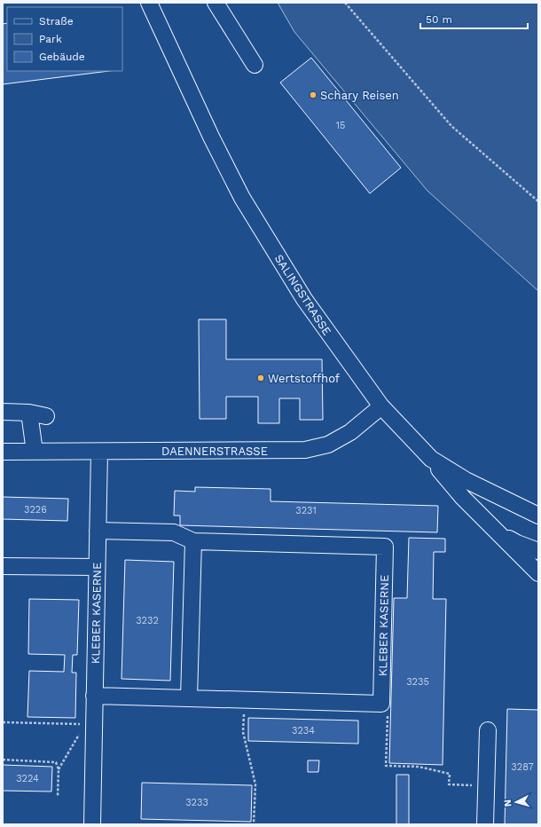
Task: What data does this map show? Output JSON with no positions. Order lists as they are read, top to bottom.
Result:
{
  "streets": {
    "street": ["SALINGSTRASSE", "DAENNERSTRASSE", "KLEBER KASERNE"]
  },
  "crossings": [
    ["SALINGSTRASSE", "DAENNERSTRASSE"],
    ["DAENNERSTRASSE", "KLEBER KASERNE"]
  ],
  "places": ["Schary Reisen", "Wertstoffhof"],
  "house_numbers": [
    "15",
    "3226",
    "3231",
    "3232",
    "3235",
    "3234",
    "3287",
    "3224",
    "3233"
  ],
  "legend": ["Straße", "Park", "Gebäude"],
  "scale_bar": "50 m",
  "north": "left"
}
